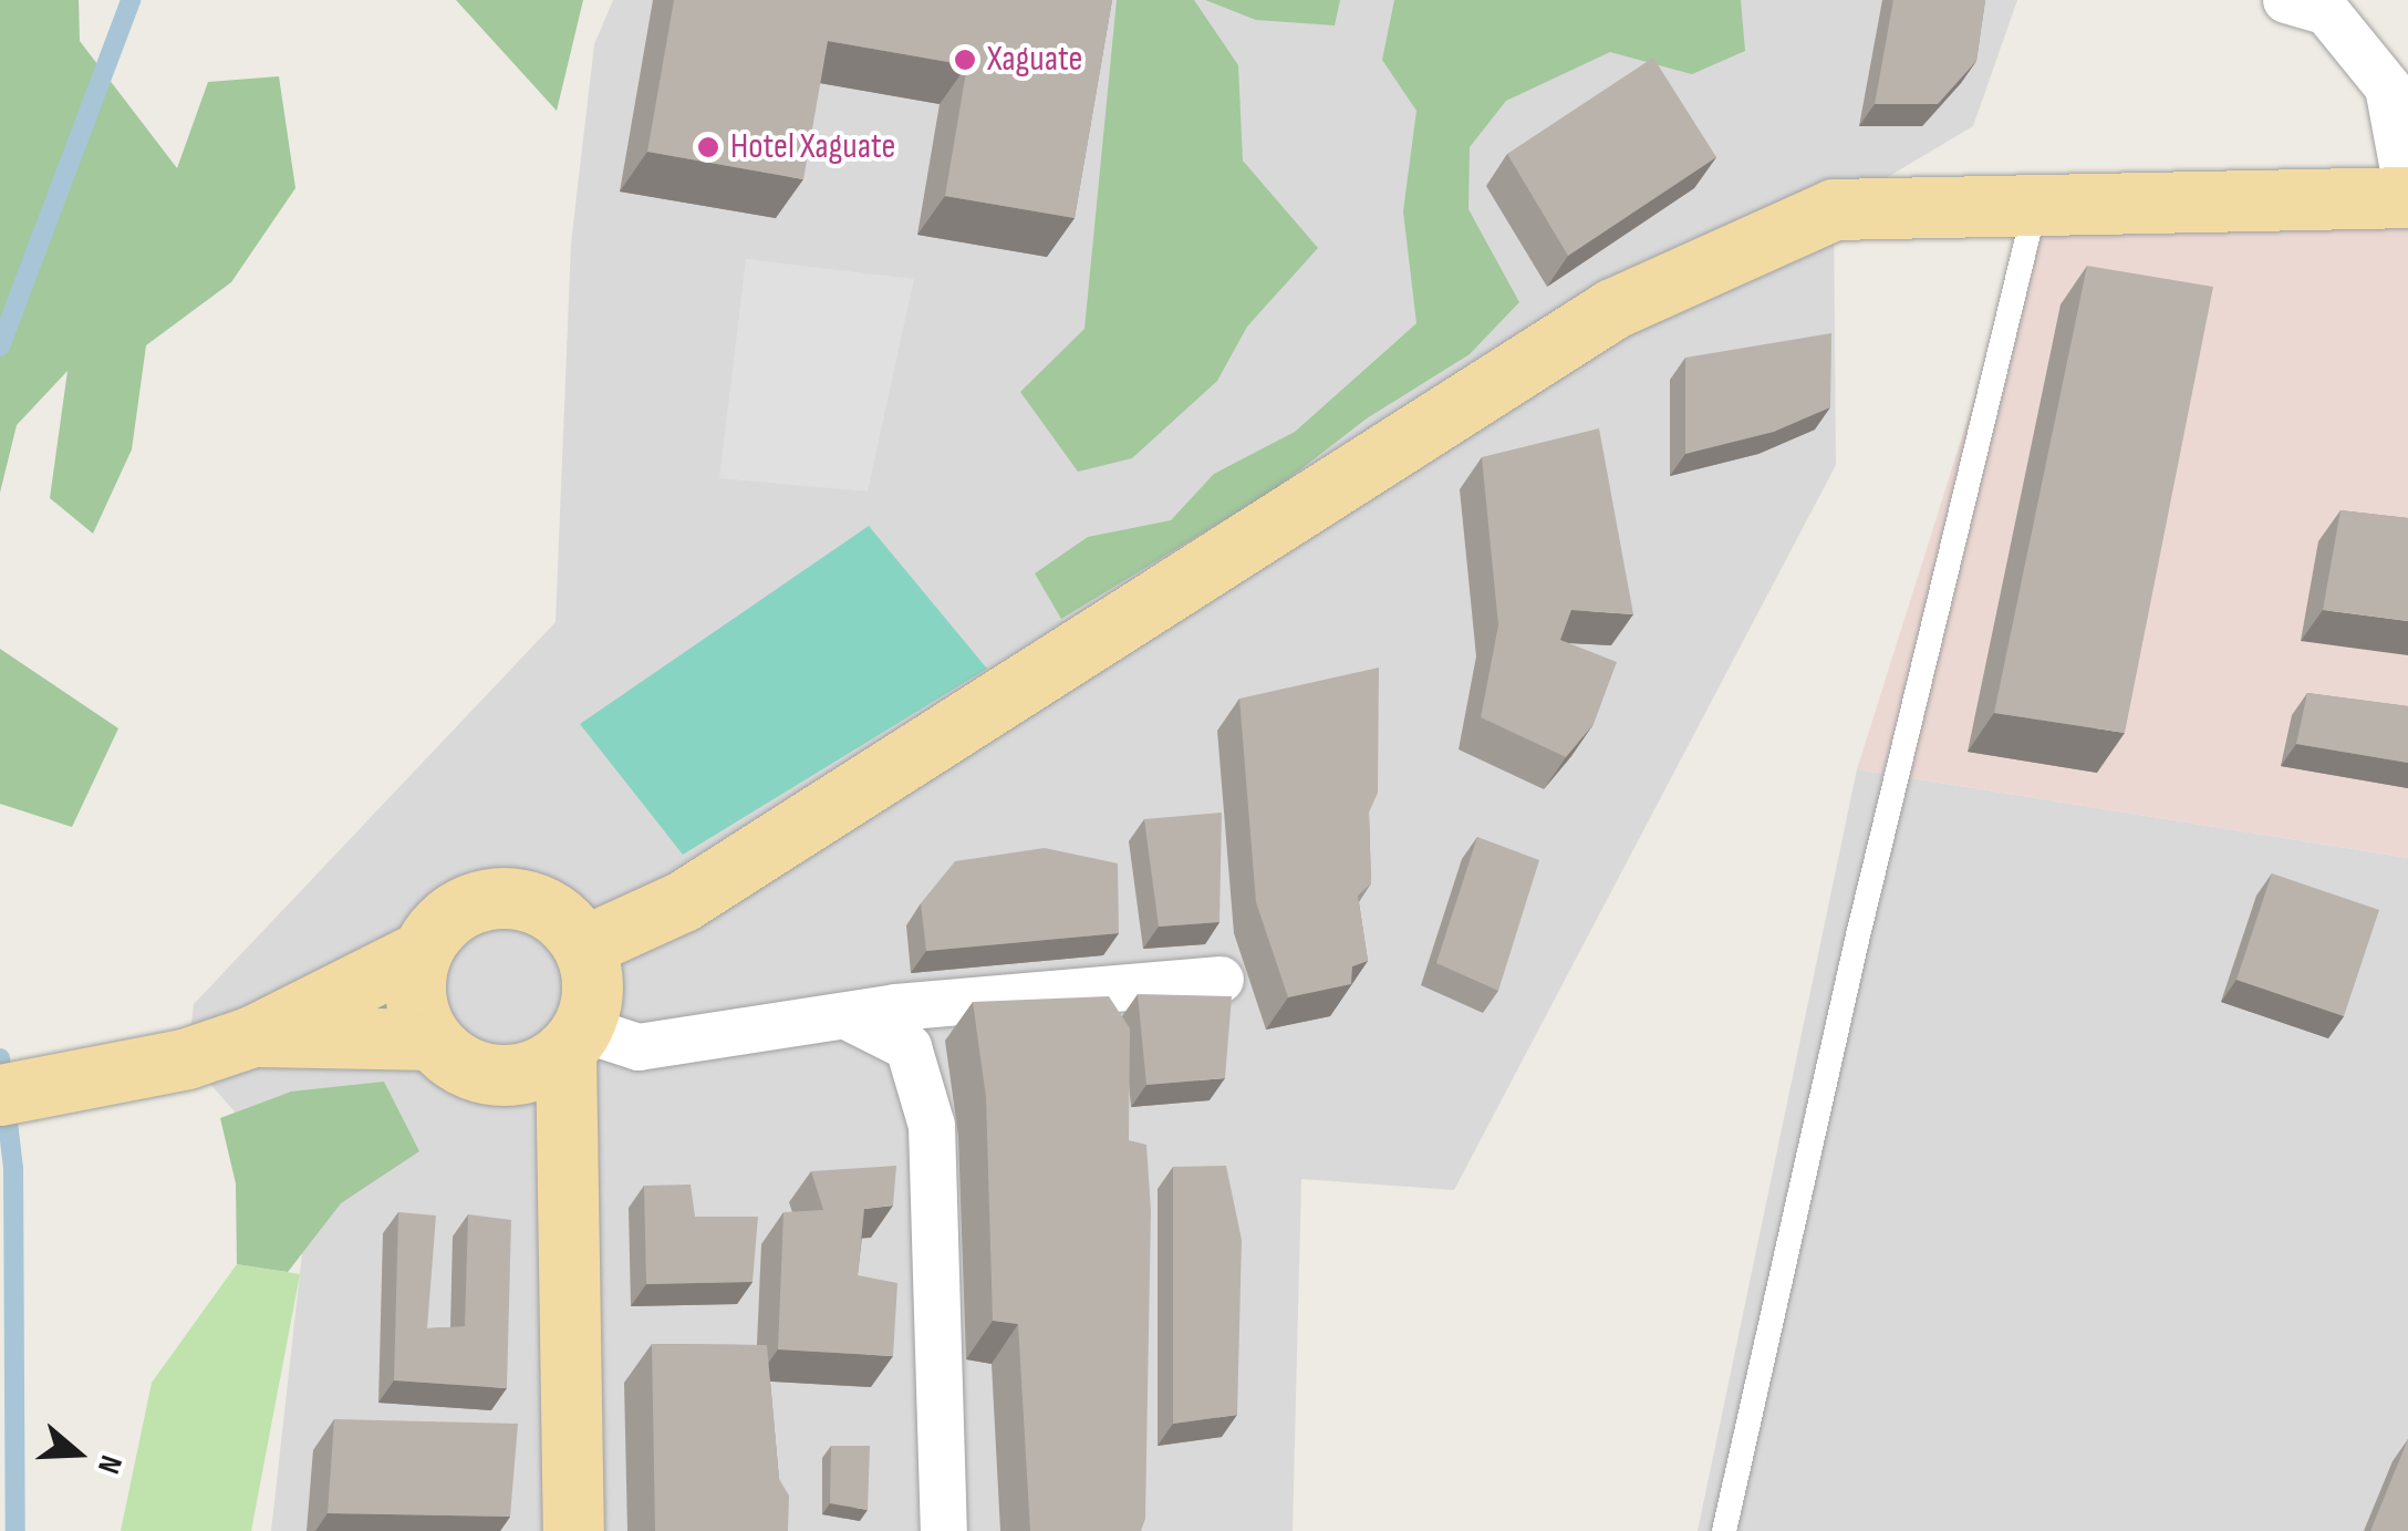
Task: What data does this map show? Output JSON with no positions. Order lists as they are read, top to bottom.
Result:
{
  "places": ["Xaguate", "Hotel Xaguate"],
  "north": "right"
}
